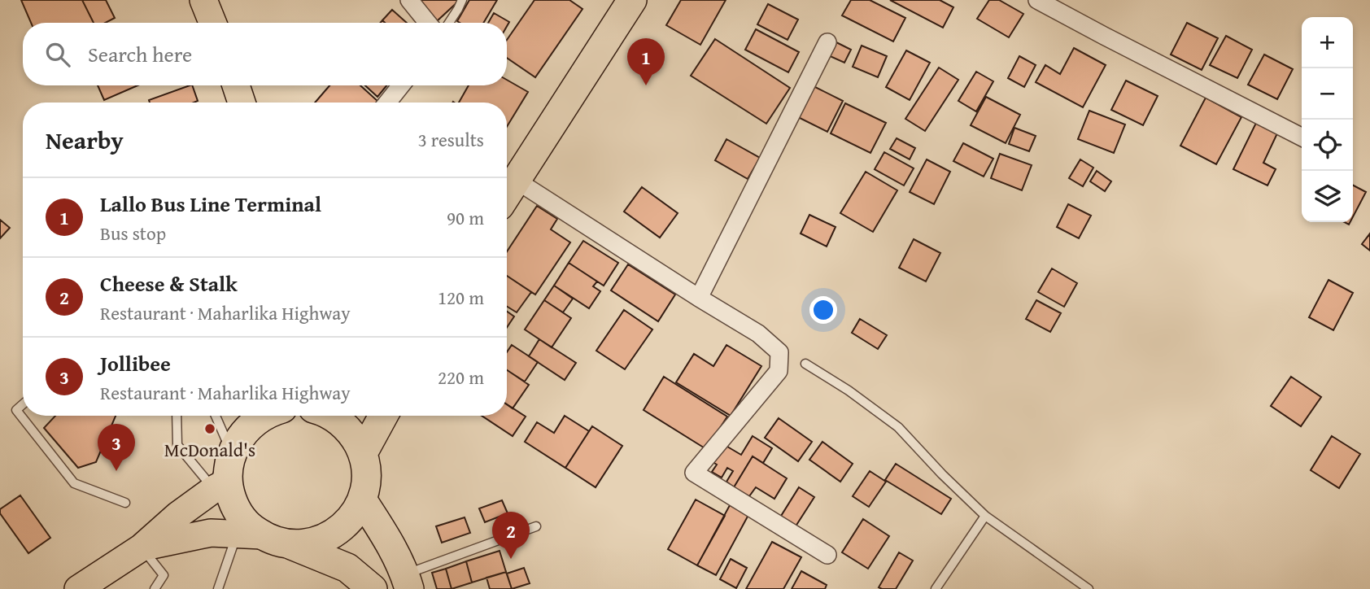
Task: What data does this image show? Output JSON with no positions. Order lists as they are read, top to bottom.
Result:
{
  "places": ["McDonald's"],
  "page": {
    "map_buttons": ["+", "−"],
    "search": "Search here",
    "pins": ["1", "3", "2"],
    "heading": ["Nearby", "3 results"],
    "list": [
      {
        "mark": "1",
        "name": "Lallo Bus Line Terminal",
        "note": "Bus stop",
        "value": "90 m"
      },
      {
        "mark": "2",
        "name": "Cheese & Stalk",
        "note": "Restaurant · Maharlika Highway",
        "value": "120 m"
      },
      {
        "mark": "3",
        "name": "Jollibee",
        "note": "Restaurant · Maharlika Highway",
        "value": "220 m"
      }
    ]
  }
}
